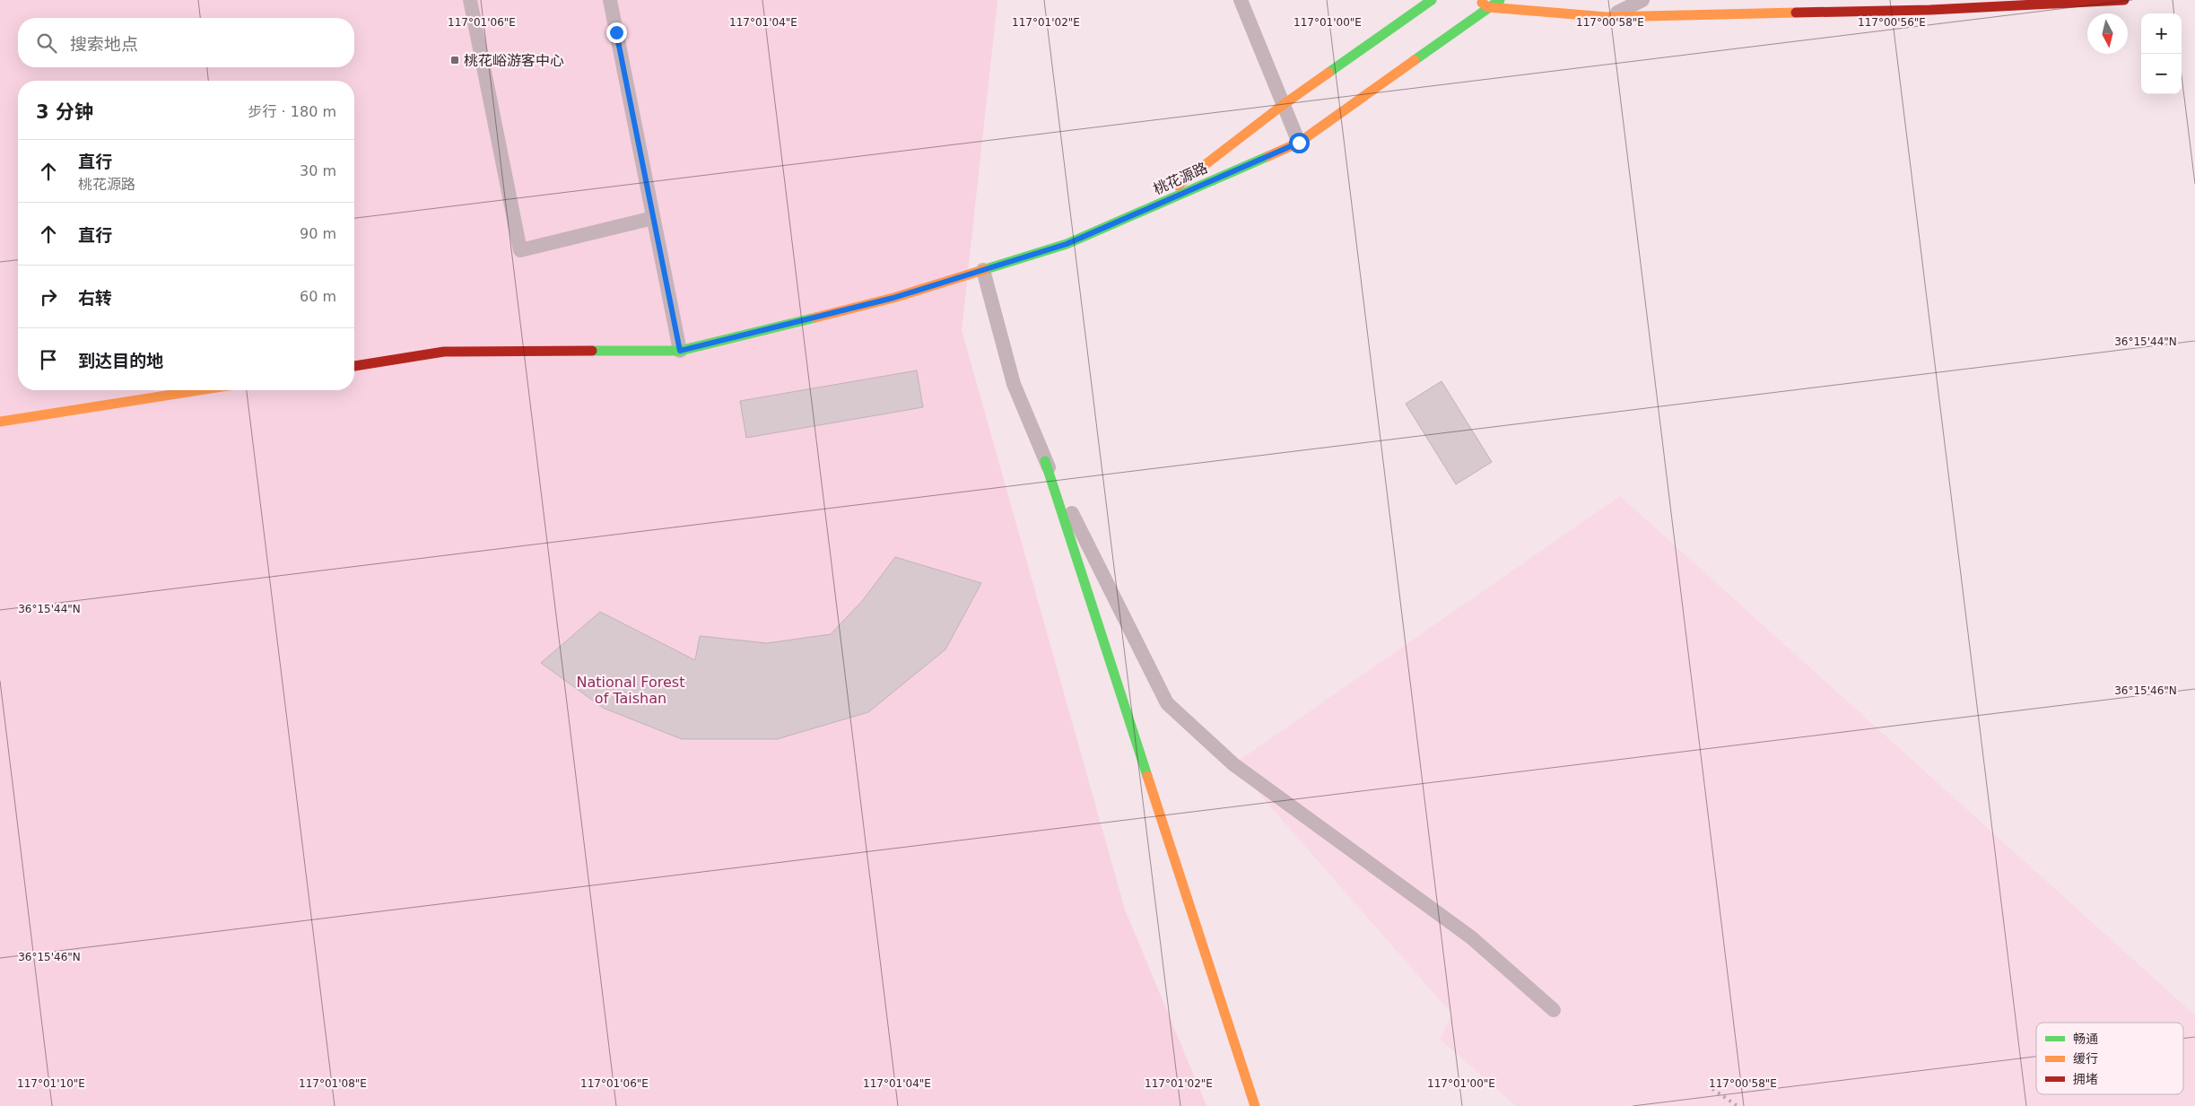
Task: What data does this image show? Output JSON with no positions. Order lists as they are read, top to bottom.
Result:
{
  "streets": {
    "street": ["桃花源路"]
  },
  "parks": ["National Forest of Taishan"],
  "places": {
    "transit": ["桃花峪游客中心"]
  },
  "legend": ["畅通", "缓行", "拥堵"],
  "north": "bottom",
  "page": {
    "map_buttons": ["+", "−"],
    "search": "搜索地点",
    "heading": ["3 分钟", "步行 · 180 m"],
    "list": [
      ["直行", "桃花源路", "30 m"],
      ["直行", "90 m"],
      ["右转", "60 m"],
      "到达目的地"
    ]
  },
  "coordinates": [
    "117°01'06\"E",
    "117°01'04\"E",
    "117°01'02\"E",
    "117°01'00\"E",
    "117°00'58\"E",
    "117°00'56\"E",
    "36°15'44\"N",
    "36°15'46\"N",
    "117°01'10\"E",
    "117°01'08\"E"
  ]
}
